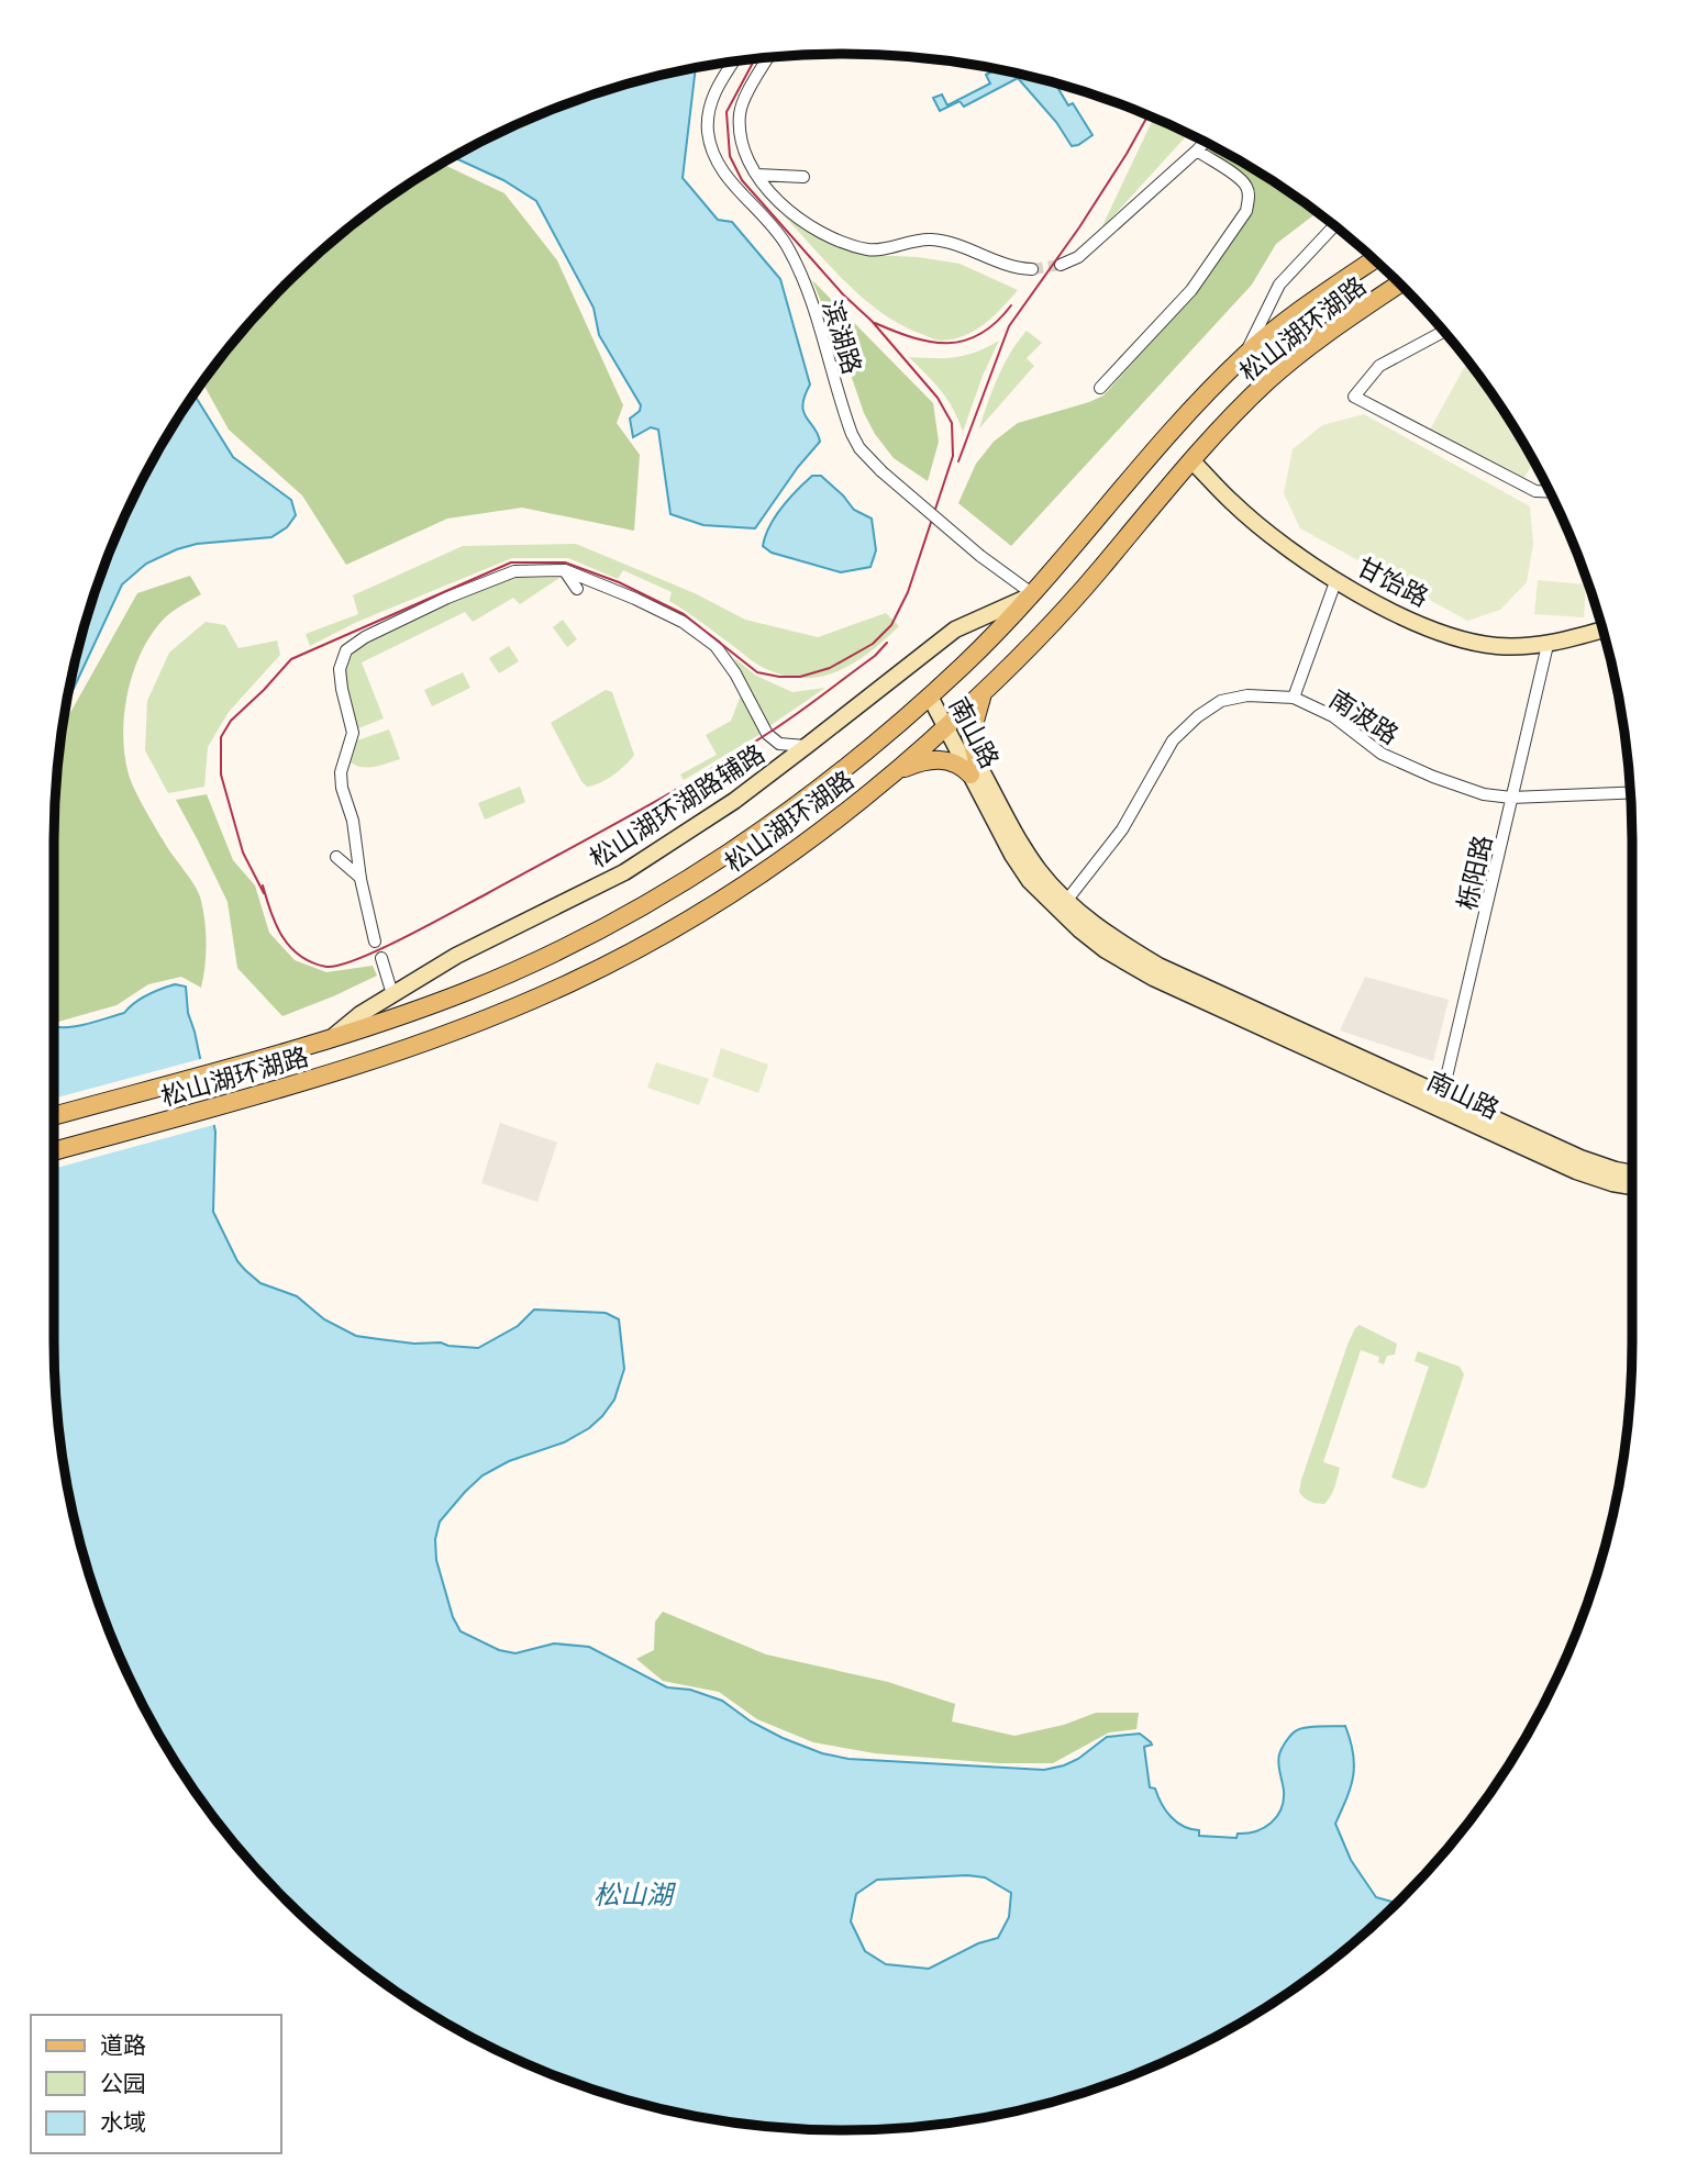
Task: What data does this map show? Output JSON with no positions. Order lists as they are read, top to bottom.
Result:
{
  "streets": {
    "main road": [
      "松山湖环湖路",
      "甘饴路",
      "南山路",
      "松山湖环湖路辅路"
    ],
    "street": ["滨湖路", "南波路", "栎阳路"]
  },
  "crossings": [
    ["松山湖环湖路", "滨湖路"],
    ["松山湖环湖路", "甘饴路"],
    ["松山湖环湖路", "南山路"],
    ["松山湖环湖路", "松山湖环湖路辅路"],
    ["滨湖路", "松山湖环湖路辅路"],
    ["甘饴路", "栎阳路"],
    ["南波路", "南山路"],
    ["南波路", "栎阳路"],
    ["南山路", "栎阳路"]
  ],
  "water": ["松山湖"],
  "legend": ["道路", "公园", "水域"]
}
